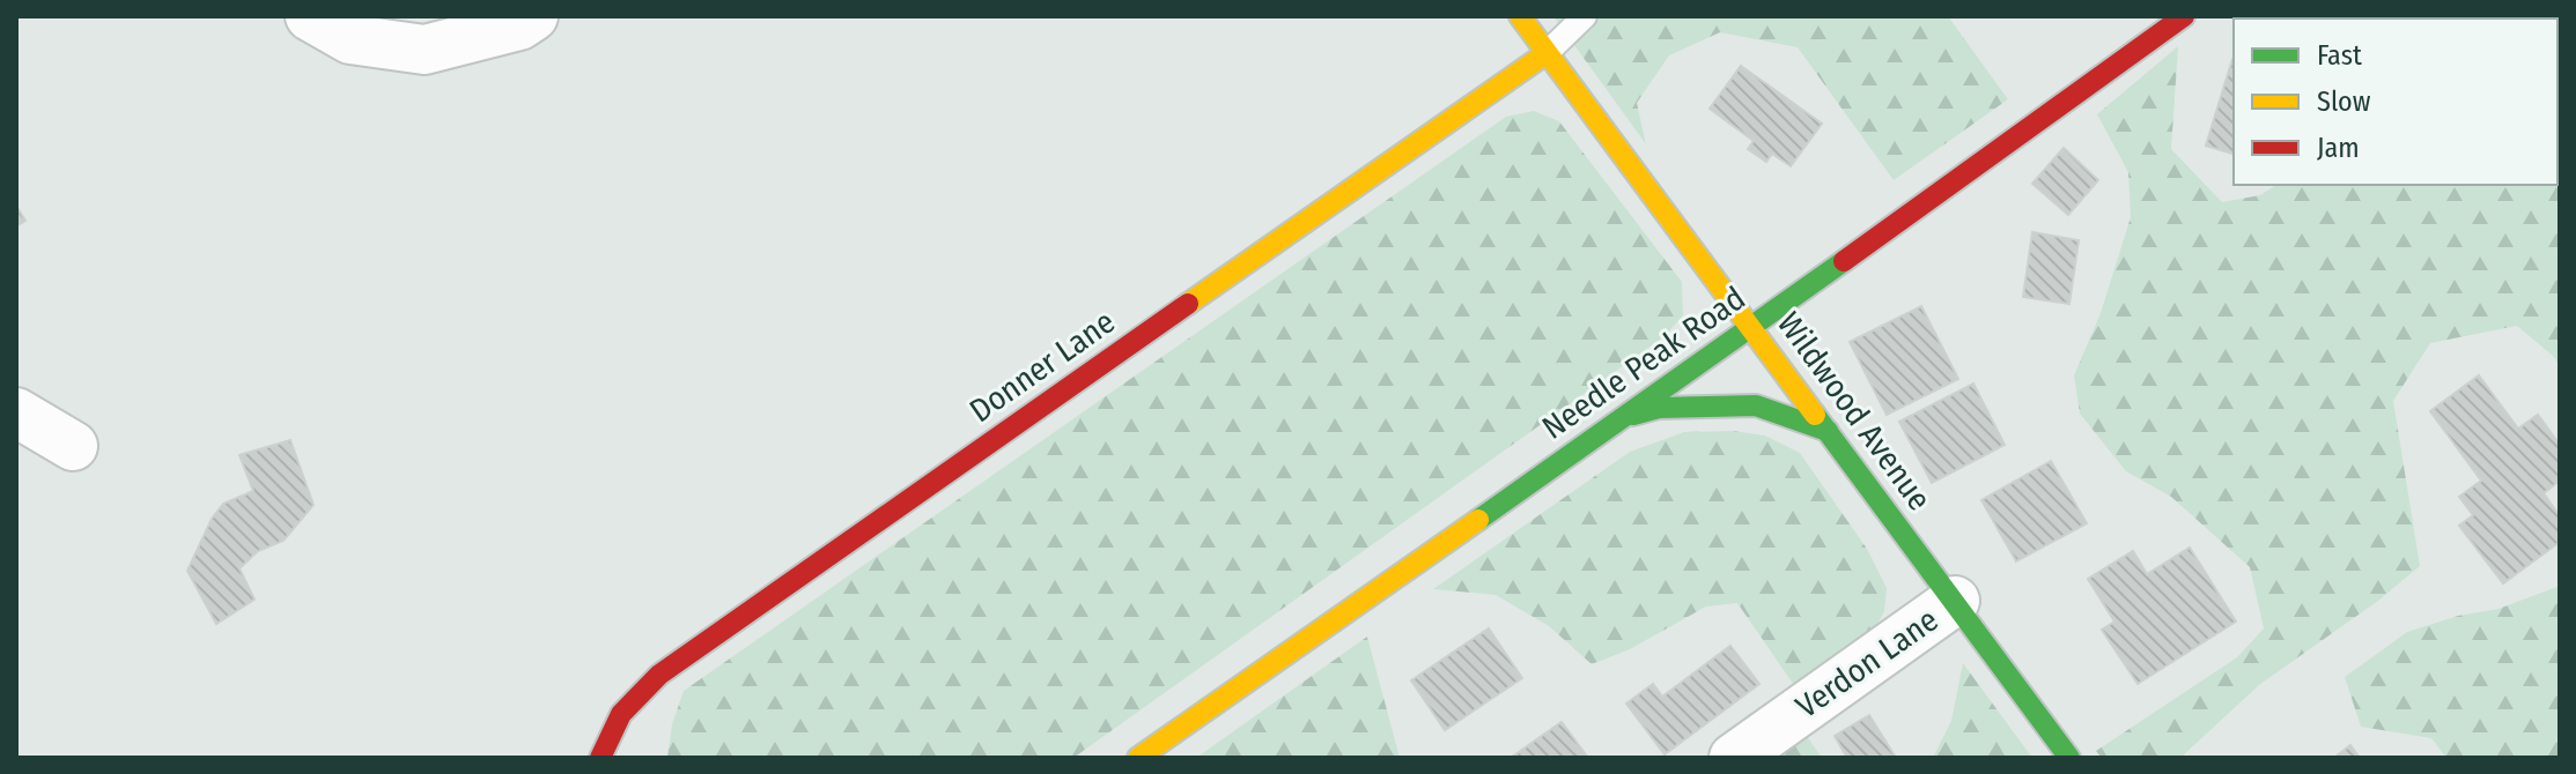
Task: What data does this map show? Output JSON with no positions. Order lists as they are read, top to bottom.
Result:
{
  "streets": {
    "street": [
      "Needle Peak Road",
      "Donner Lane",
      "Wildwood Avenue",
      "Verdon Lane"
    ]
  },
  "crossings": [
    ["Needle Peak Road", "Wildwood Avenue"],
    ["Donner Lane", "Wildwood Avenue"],
    ["Wildwood Avenue", "Verdon Lane"]
  ],
  "legend": ["Fast", "Slow", "Jam"]
}
